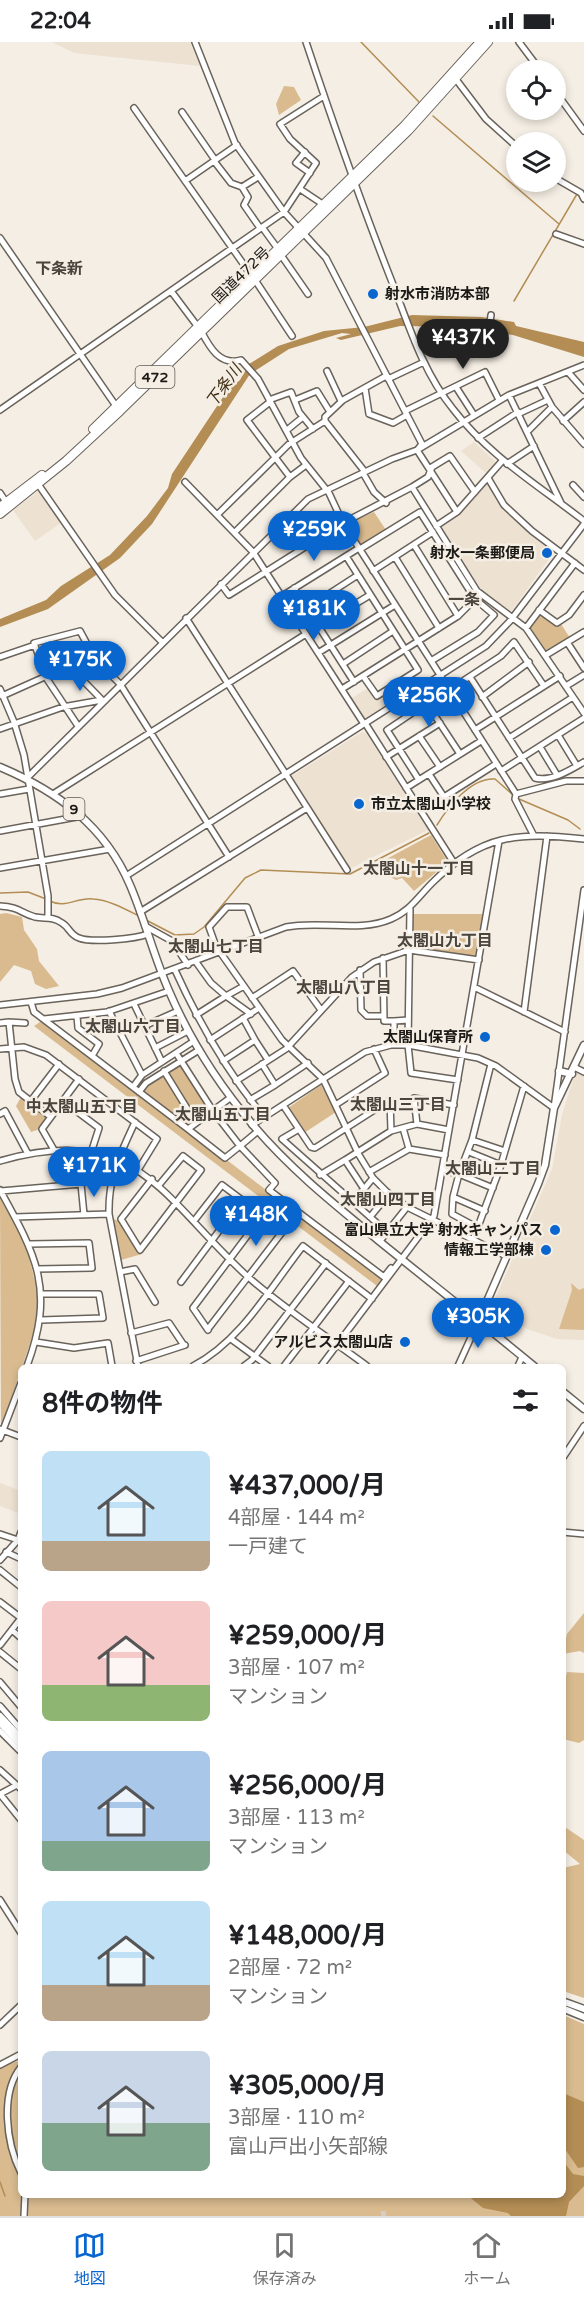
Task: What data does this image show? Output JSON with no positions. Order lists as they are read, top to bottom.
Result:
{
  "streets": {
    "highway": ["国道472号", "472"],
    "main road": ["9"]
  },
  "districts": [
    "下条新",
    "一条",
    "太閤山十一丁目",
    "太閤山九丁目",
    "太閤山七丁目",
    "太閤山八丁目",
    "太閤山六丁目",
    "太閤山三丁目",
    "中太閤山五丁目",
    "太閤山五丁目",
    "太閤山二丁目",
    "太閤山四丁目"
  ],
  "water": ["下条川"],
  "places": [
    "射水市消防本部",
    "射水一条郵便局",
    "市立太閤山小学校",
    "太閤山保育所",
    "富山県立大学 射水キャンパス",
    "情報工学部棟",
    "アルビス太閤山店"
  ],
  "page": {
    "status": "22:04",
    "price": [
      "¥437K",
      "¥259K",
      "¥181K",
      "¥175K",
      "¥256K",
      "¥171K",
      "¥148K",
      "¥305K"
    ],
    "heading": "8件の物件",
    "list": [
      {
        "name": "¥437,000/月",
        "note": "4部屋 · 144 m² · 一戸建て"
      },
      {
        "name": "¥259,000/月",
        "note": "3部屋 · 107 m² · マンション"
      },
      {
        "name": "¥256,000/月",
        "note": "3部屋 · 113 m² · マンション"
      },
      {
        "name": "¥148,000/月",
        "note": "2部屋 · 72 m² · マンション"
      },
      {
        "name": "¥305,000/月",
        "note": "3部屋 · 110 m² · 富山戸出小矢部線"
      }
    ],
    "tabs": ["地図", "保存済み", "ホーム"]
  }
}
